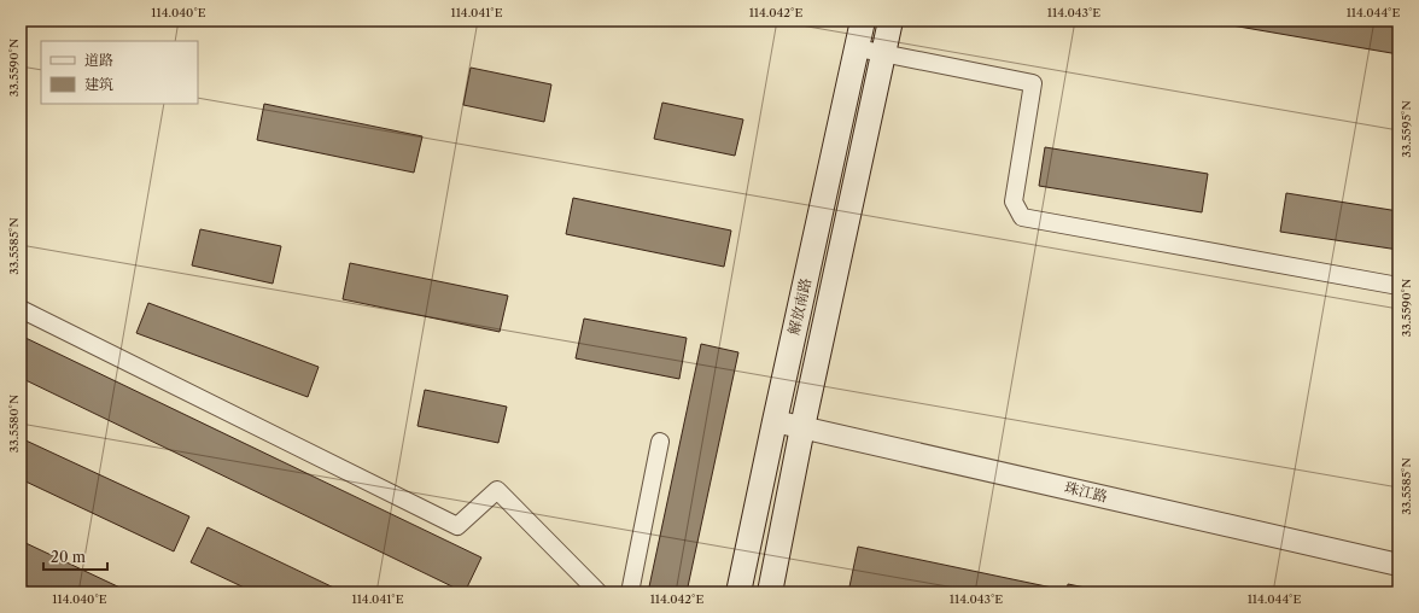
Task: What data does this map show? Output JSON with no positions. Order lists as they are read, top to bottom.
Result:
{
  "streets": {
    "main road": ["解放南路"],
    "street": ["珠江路"]
  },
  "crossings": [
    ["解放南路", "珠江路"]
  ],
  "legend": ["道路", "建筑"],
  "scale_bar": "20 m",
  "coordinates": [
    "114.040°E",
    "114.041°E",
    "114.042°E",
    "114.043°E",
    "114.044°E",
    "33.5590°N",
    "33.5595°N",
    "33.5585°N",
    "33.5580°N"
  ]
}
